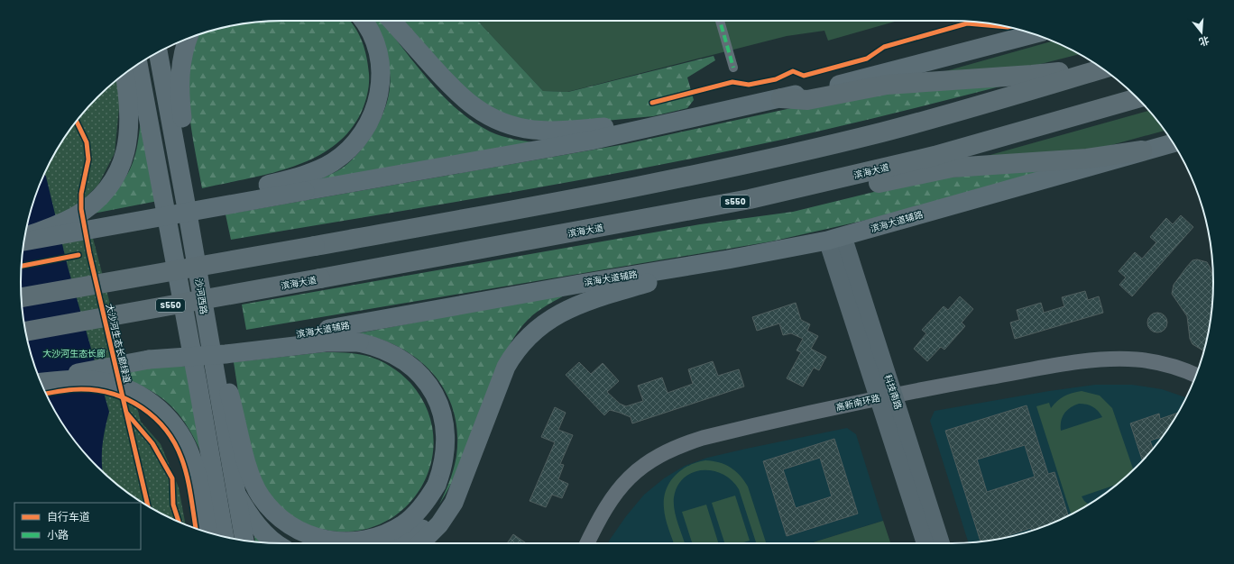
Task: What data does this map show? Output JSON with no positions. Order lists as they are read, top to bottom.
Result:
{
  "streets": {
    "highway": ["滨海大道", "S550"],
    "main road": ["滨海大道辅路", "沙河西路", "科技南路"],
    "street": ["高新南环路"],
    "cycle path": ["大沙河生态长廊绿道"]
  },
  "crossings": [
    ["滨海大道辅路", "科技南路"],
    ["科技南路", "高新南环路"]
  ],
  "parks": ["大沙河生态长廊"],
  "legend": ["自行车道", "小路"],
  "north": "bottom"
}
